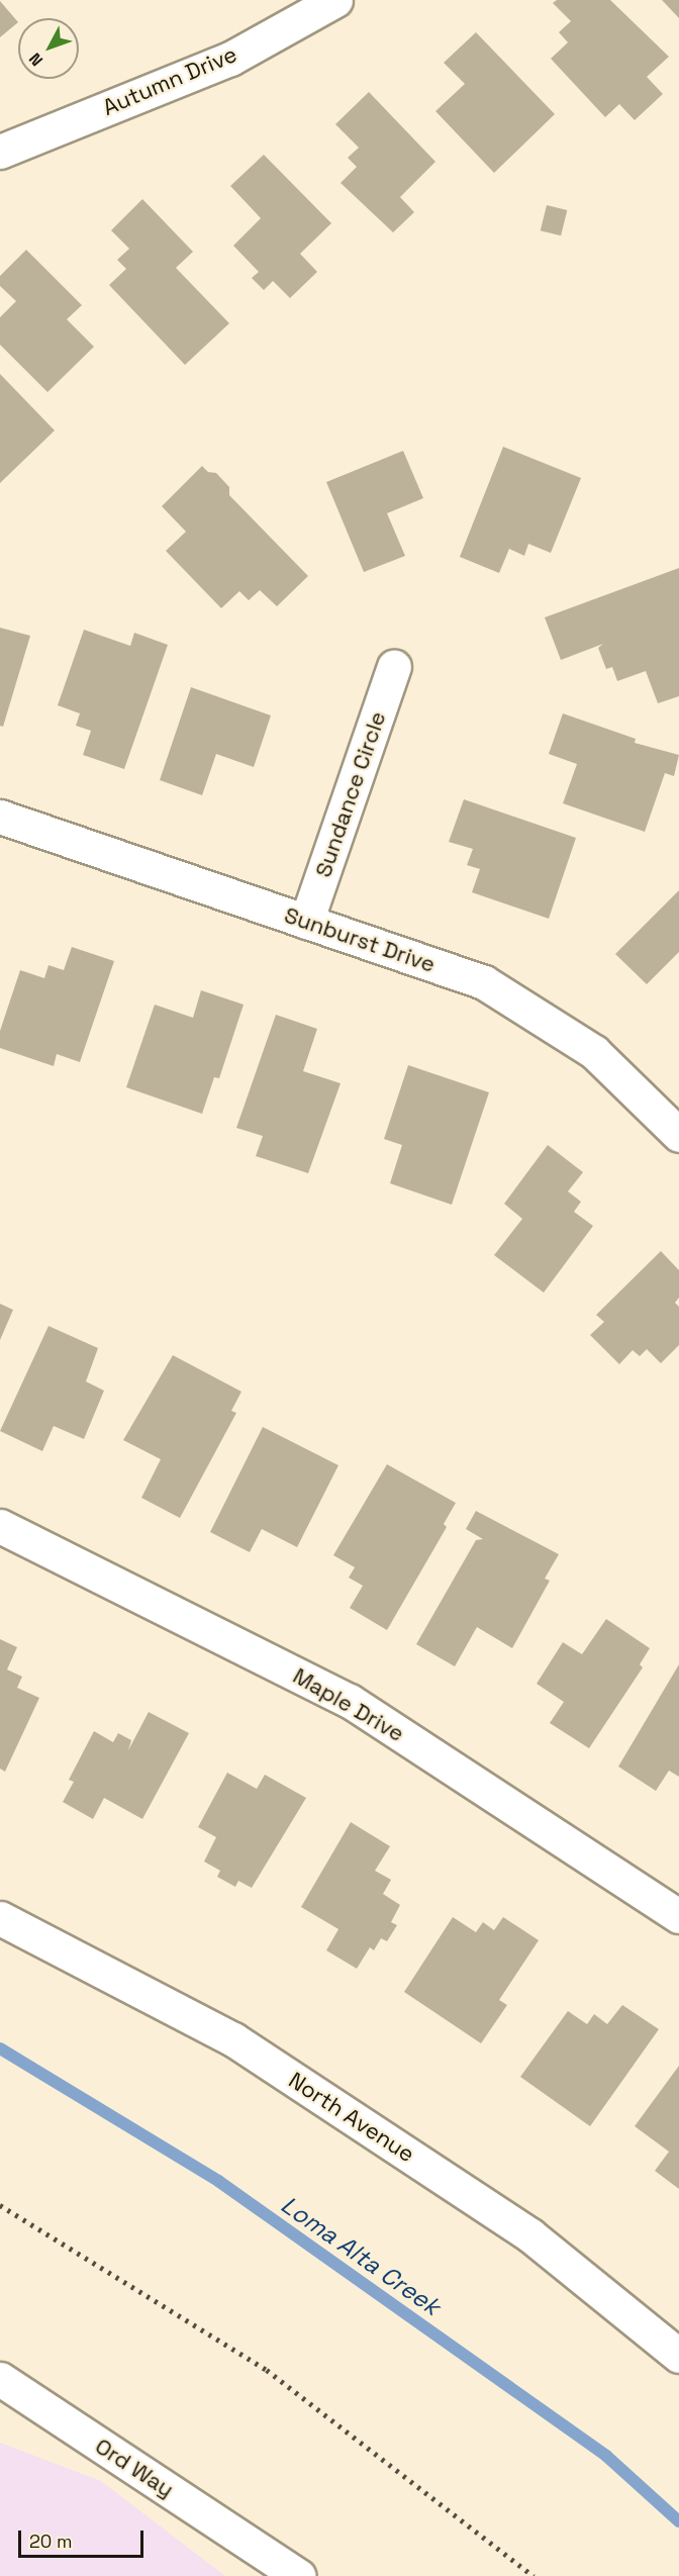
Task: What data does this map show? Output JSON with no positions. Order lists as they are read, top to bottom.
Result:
{
  "streets": {
    "street": [
      "Autumn Drive",
      "Sundance Circle",
      "Sunburst Drive",
      "Maple Drive",
      "North Avenue",
      "Ord Way"
    ]
  },
  "crossings": [
    ["Sundance Circle", "Sunburst Drive"]
  ],
  "water": ["Loma Alta Creek"],
  "scale_bar": "20 m",
  "north": "bottom left"
}
